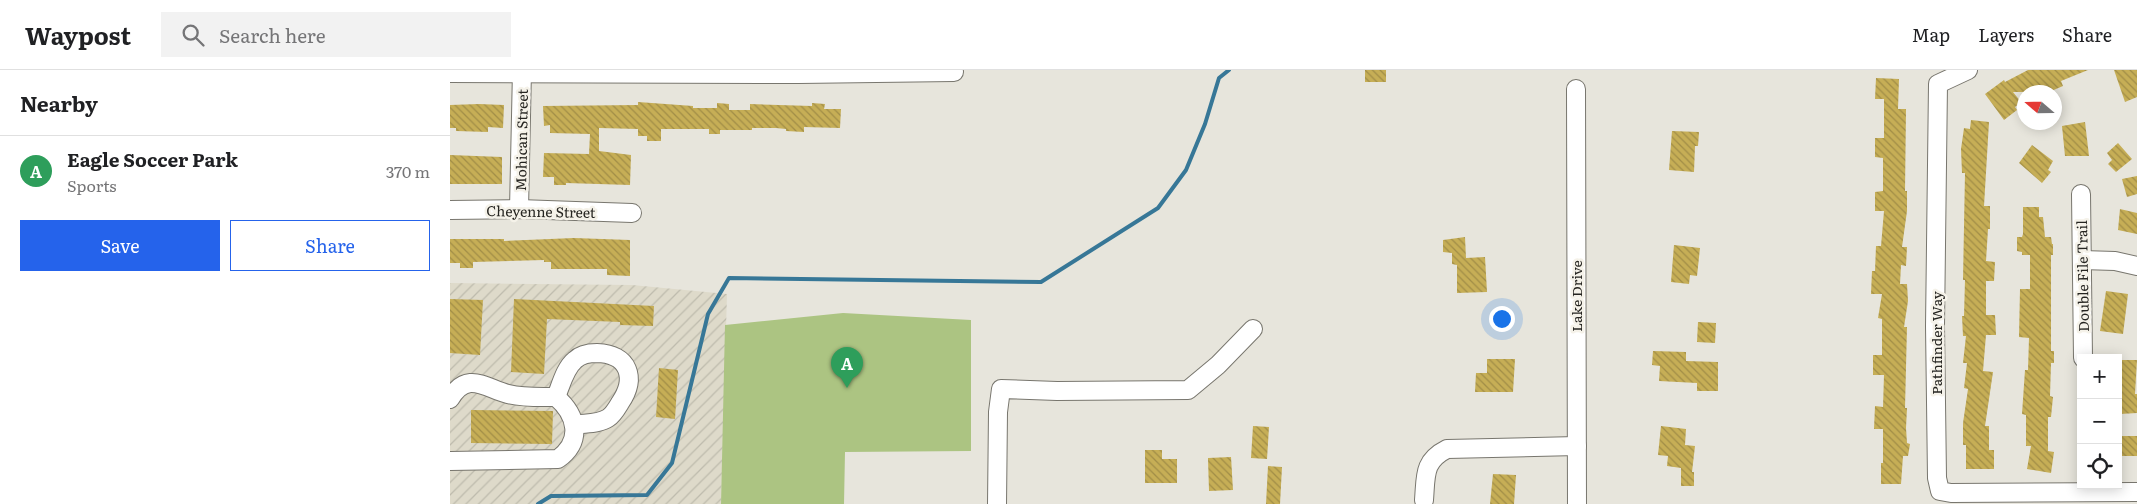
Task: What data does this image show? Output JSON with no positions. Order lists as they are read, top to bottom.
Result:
{
  "streets": {
    "street": [
      "Mohican Street",
      "Cheyenne Street",
      "Double File Trail",
      "Lake Drive",
      "Pathfinder Way"
    ]
  },
  "crossings": [
    ["Mohican Street", "Cheyenne Street"]
  ],
  "north": "left",
  "page": {
    "header": "Waypost",
    "search": "Search here",
    "nav": ["Map", "Layers", "Share"],
    "heading": "Nearby",
    "list": [
      {
        "mark": "A",
        "name": "Eagle Soccer Park",
        "note": "Sports",
        "value": "370 m"
      }
    ],
    "buttons": ["Save", "Share"],
    "pins": "A",
    "map_buttons": ["+", "−"]
  }
}
